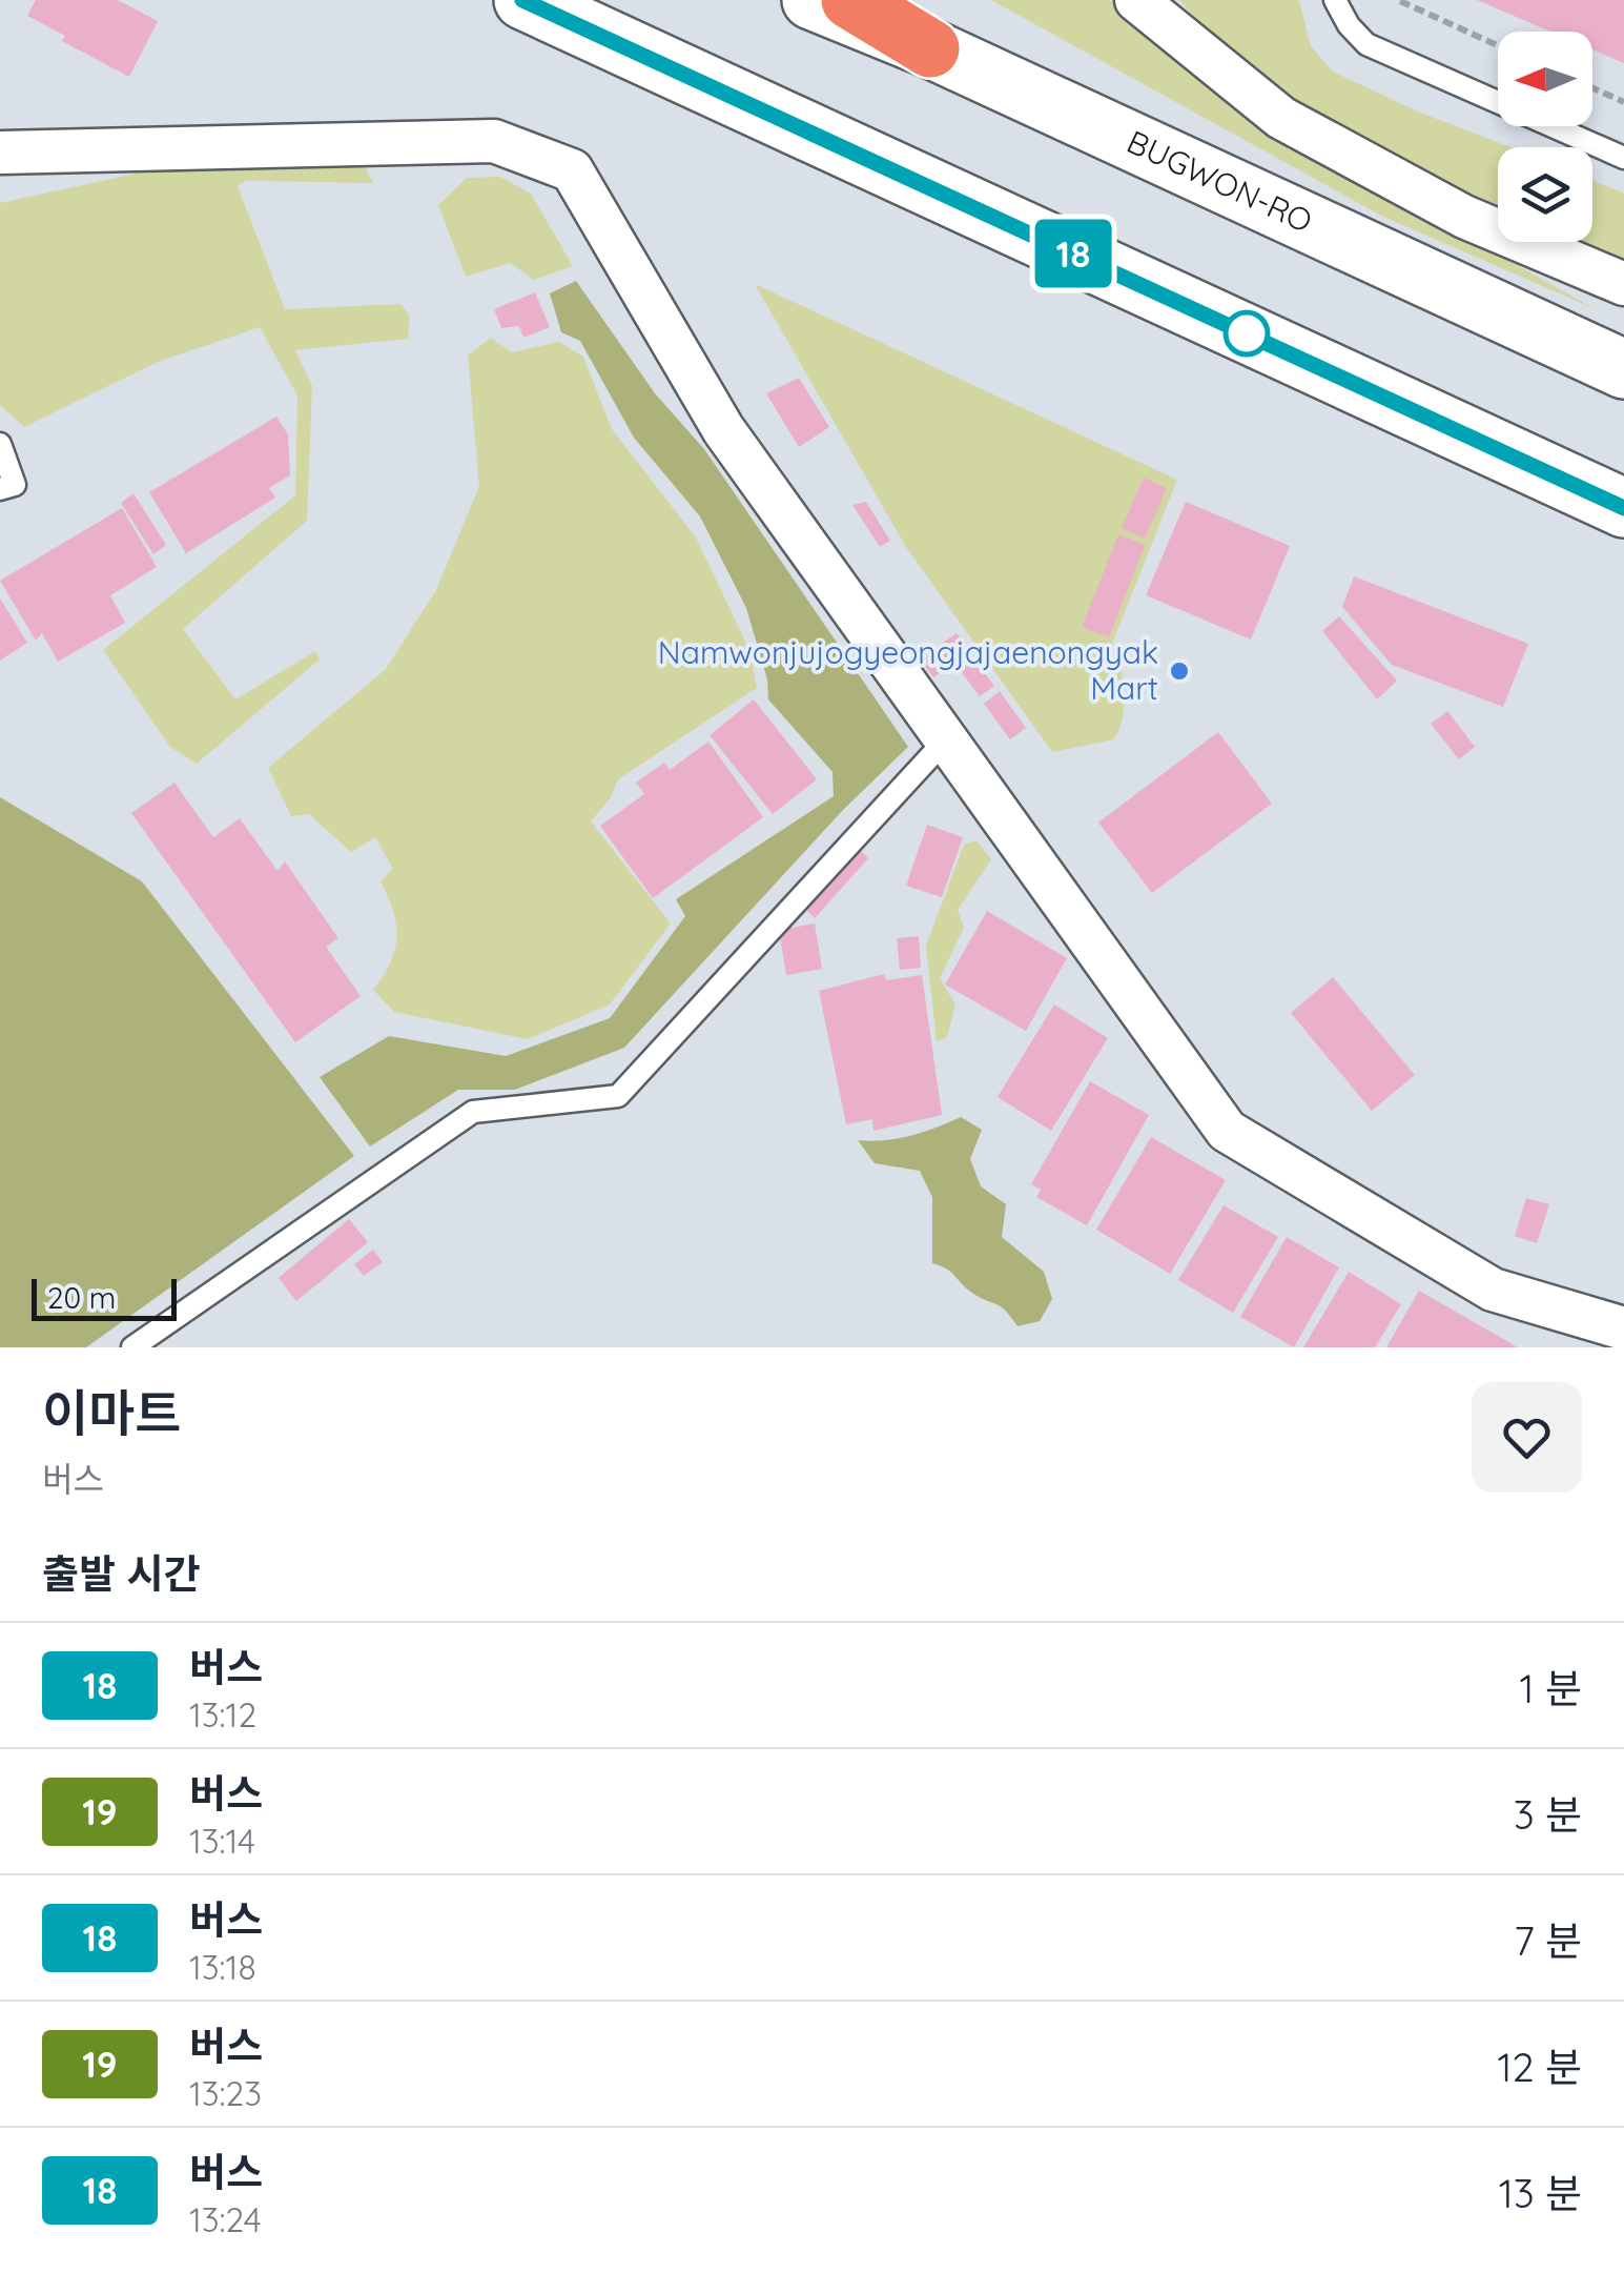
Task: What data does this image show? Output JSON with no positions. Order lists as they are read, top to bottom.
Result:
{
  "streets": {
    "street": ["BUGWON-RO"]
  },
  "places": ["Namwonjujogyeongjajaenongyak Mart"],
  "lines": ["bus line 18"],
  "scale_bar": "20 m",
  "north": "left",
  "page": {
    "on_map": "18",
    "scale": "20 m",
    "heading": [
      ["이마트", "버스"],
      "출발 시간"
    ],
    "list": [
      {
        "mark": "18",
        "name": "버스",
        "note": "13:12",
        "value": "1 분"
      },
      {
        "mark": "19",
        "name": "버스",
        "note": "13:14",
        "value": "3 분"
      },
      {
        "mark": "18",
        "name": "버스",
        "note": "13:18",
        "value": "7 분"
      },
      {
        "mark": "19",
        "name": "버스",
        "note": "13:23",
        "value": "12 분"
      },
      {
        "mark": "18",
        "name": "버스",
        "note": "13:24",
        "value": "13 분"
      }
    ]
  }
}
